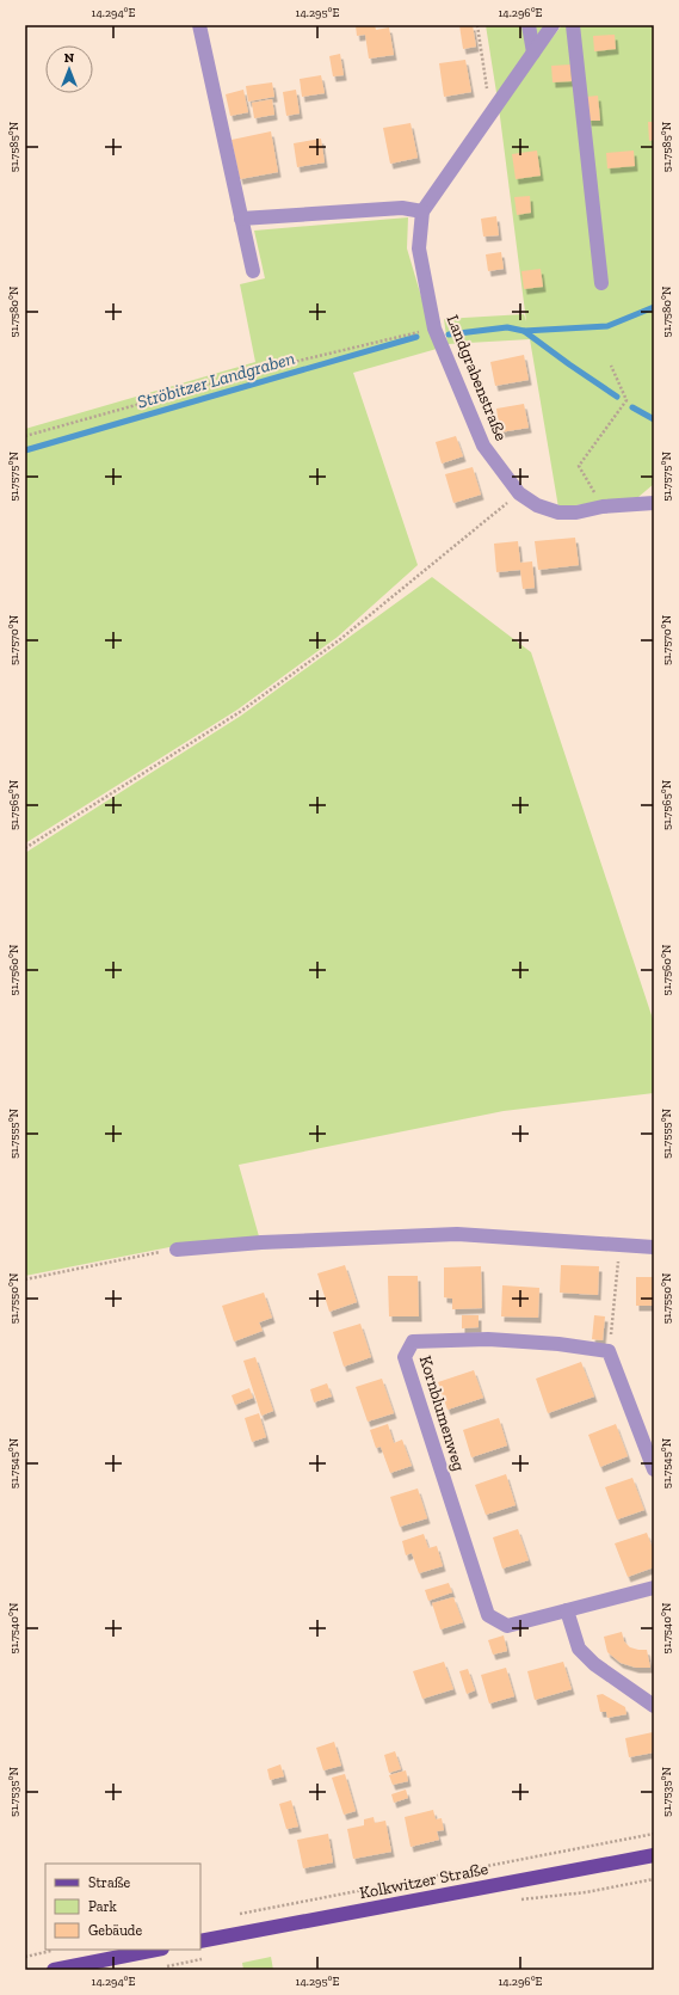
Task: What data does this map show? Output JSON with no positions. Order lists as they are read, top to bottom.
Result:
{
  "streets": {
    "main road": ["Kolkwitzer Straße"],
    "street": ["Landgrabenstraße", "Kornblumenweg"]
  },
  "water": ["Ströbitzer Landgraben"],
  "legend": ["Straße", "Park", "Gebäude"],
  "north": "top",
  "coordinates": [
    "14.294°E",
    "14.295°E",
    "14.296°E",
    "51.7585°N",
    "51.7580°N",
    "51.7575°N",
    "51.7570°N",
    "51.7565°N",
    "51.7560°N",
    "51.7555°N",
    "51.7550°N",
    "51.7545°N",
    "51.7540°N",
    "51.7535°N"
  ]
}
